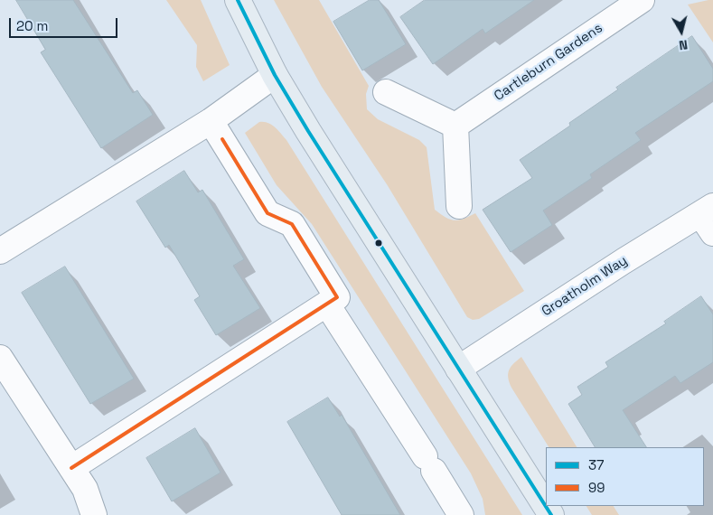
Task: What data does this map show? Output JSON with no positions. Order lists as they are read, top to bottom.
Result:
{
  "streets": {
    "street": ["Cartleburn Gardens", "Groatholm Way"]
  },
  "lines": ["transit line 37", "transit line 99"],
  "legend": ["37", "99"],
  "scale_bar": "20 m",
  "north": "bottom"
}
